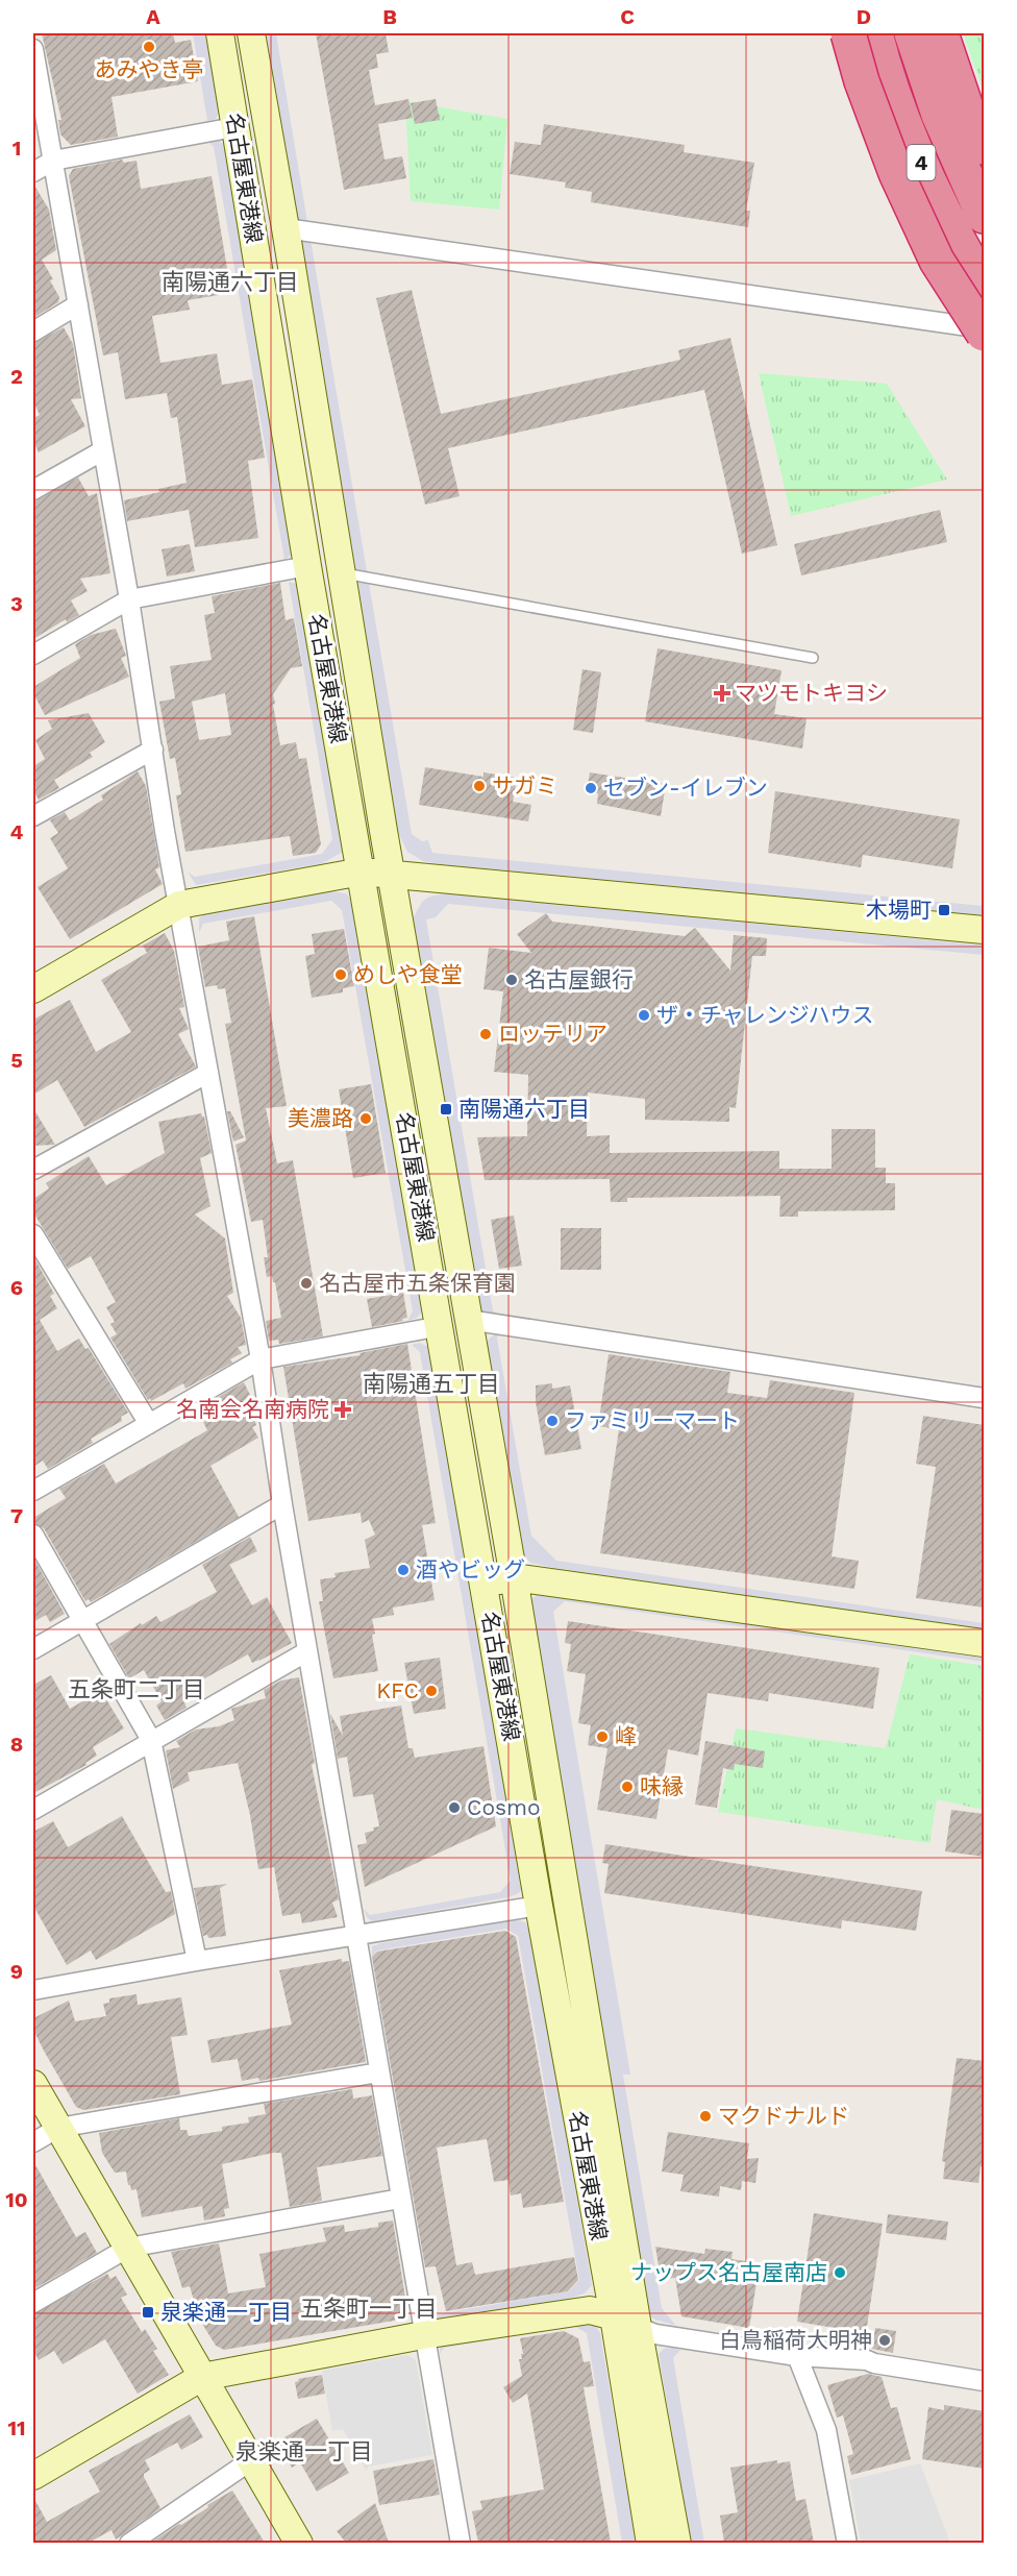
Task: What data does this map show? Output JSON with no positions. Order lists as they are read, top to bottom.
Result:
{
  "streets": {
    "highway": ["4"],
    "main road": ["名古屋東港線"]
  },
  "districts": [
    "南陽通六丁目",
    "南陽通五丁目",
    "五条町二丁目",
    "五条町一丁目",
    "泉楽通一丁目"
  ],
  "places": {
    "other": [
      "あみやき亭",
      "サガミ",
      "セブン-イレブン",
      "めしや食堂",
      "名古屋銀行",
      "ザ・チャレンジハウス",
      "ロッテリア",
      "美濃路",
      "名古屋市五条保育園",
      "ファミリーマート",
      "酒やビッグ",
      "KFC",
      "峰",
      "味縁",
      "Cosmo",
      "マクドナルド",
      "ナップス名古屋南店",
      "白鳥稲荷大明神"
    ],
    "health": ["マツモトキヨシ", "名南会名南病院"],
    "transit": ["木場町", "南陽通六丁目", "泉楽通一丁目"]
  },
  "grid": {
    "columns": [
      "A",
      "B",
      "C",
      "D"
    ],
    "rows": [
      "1",
      "2",
      "3",
      "4",
      "5",
      "6",
      "7",
      "8",
      "9",
      "10",
      "11"
    ]
  }
}
